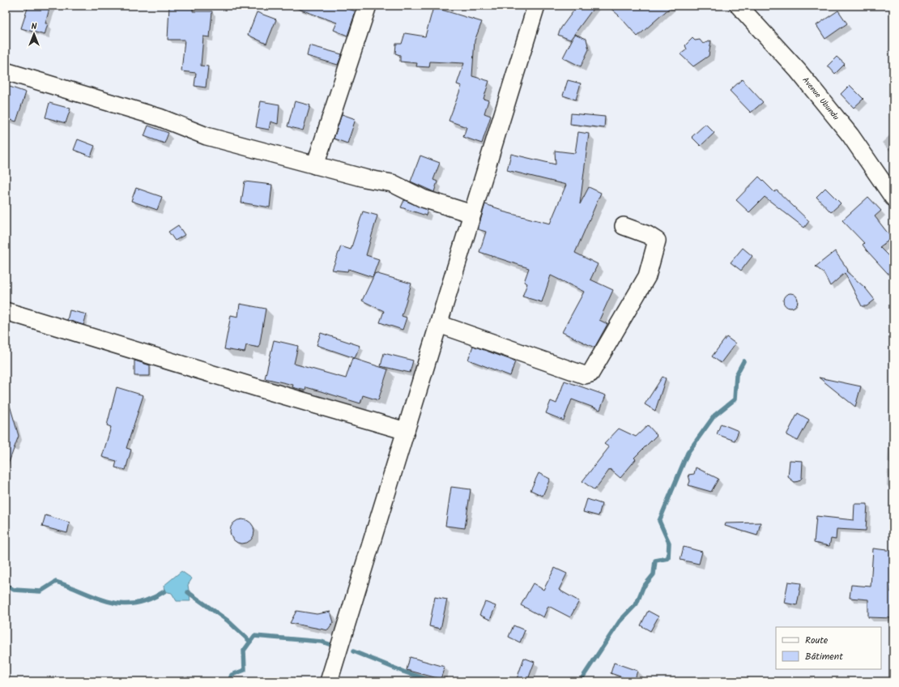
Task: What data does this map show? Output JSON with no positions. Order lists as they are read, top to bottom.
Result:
{
  "streets": {
    "street": ["Avenue Ubundu"]
  },
  "legend": ["Route", "Bâtiment"],
  "north": "top"
}
